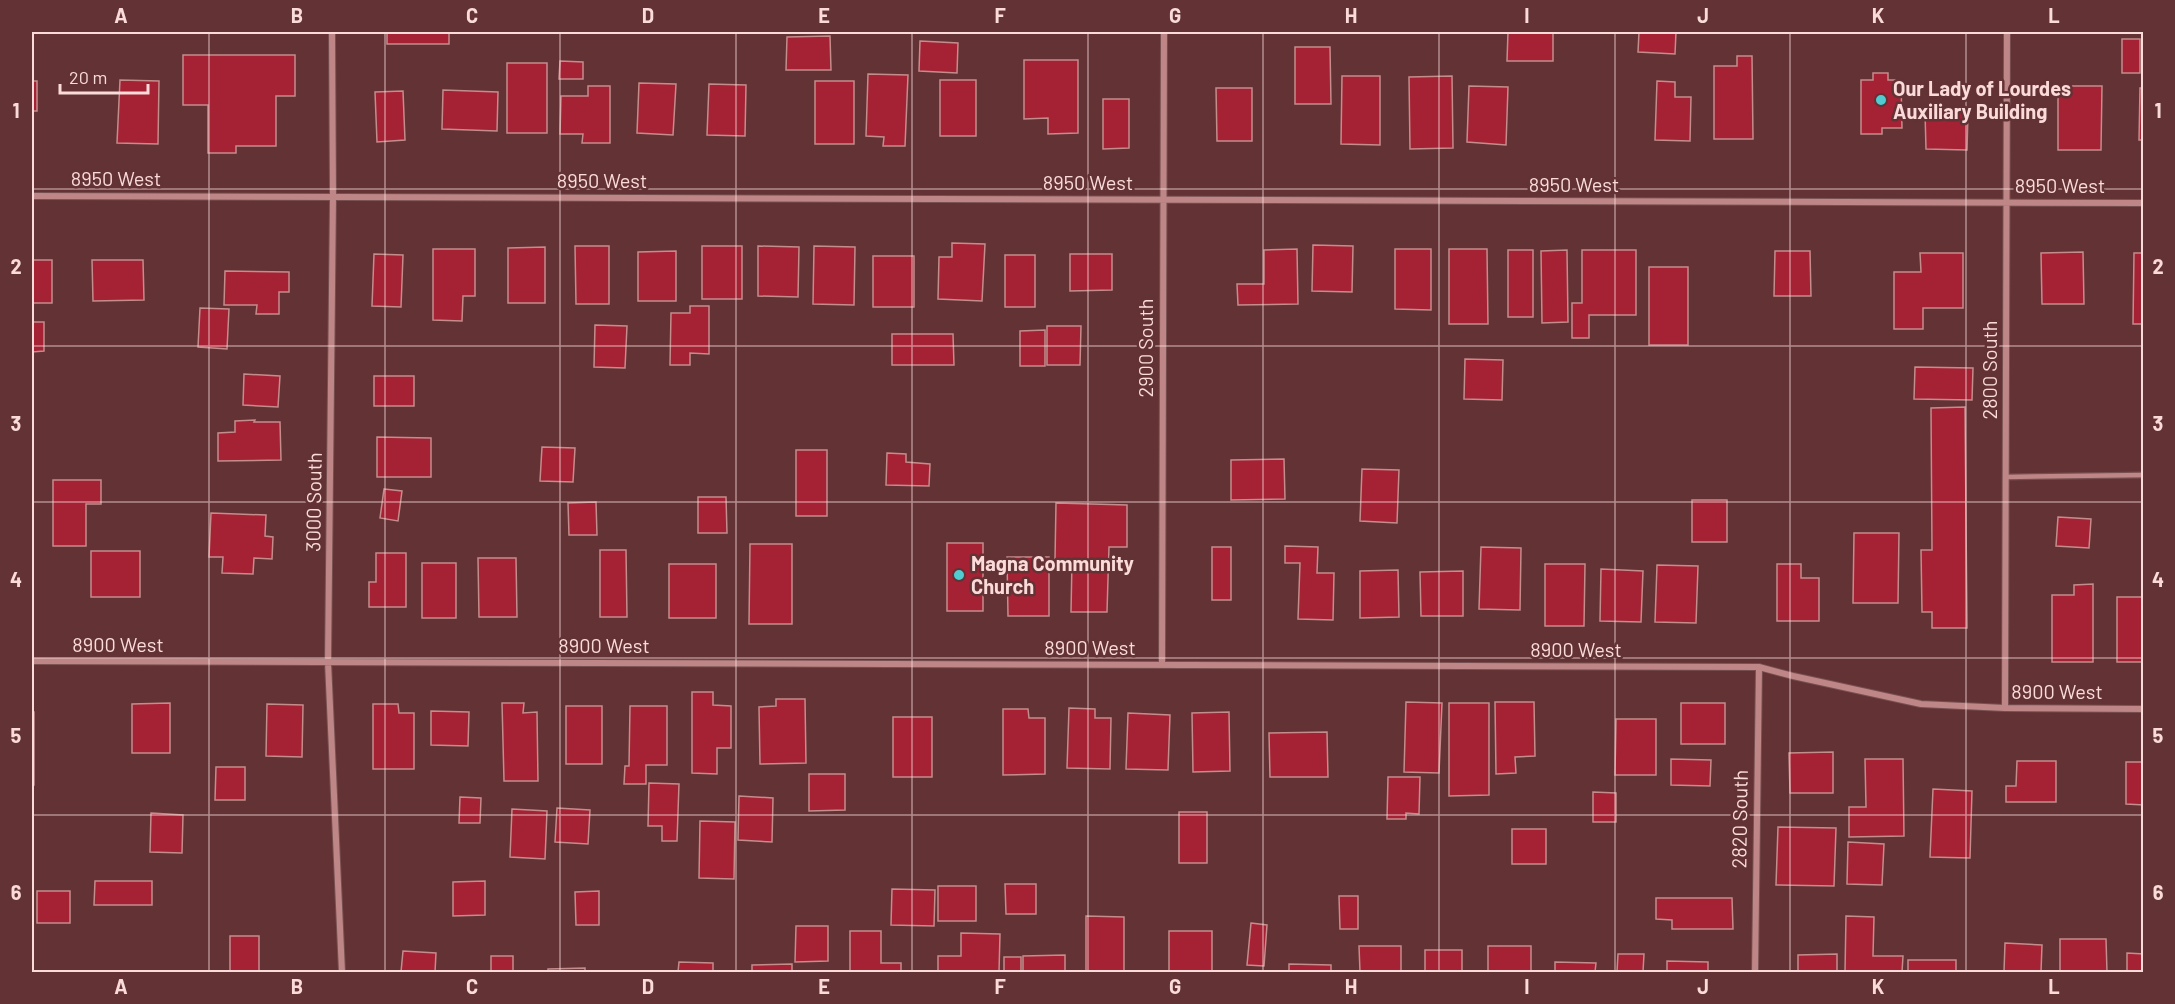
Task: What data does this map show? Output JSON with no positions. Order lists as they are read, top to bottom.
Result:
{
  "streets": {
    "street": [
      "8950 West",
      "2900 South",
      "2800 South",
      "3000 South",
      "8900 West",
      "2820 South"
    ]
  },
  "crossings": [
    ["8950 West", "2900 South"],
    ["8950 West", "2800 South"],
    ["8950 West", "3000 South"],
    ["2900 South", "8900 West"],
    ["2800 South", "8900 West"],
    ["3000 South", "8900 West"],
    ["8900 West", "2820 South"]
  ],
  "places": ["Our Lady of Lourdes Auxiliary Building", "Magna Community Church"],
  "scale_bar": "20 m",
  "grid": {
    "columns": [
      "A",
      "B",
      "C",
      "D",
      "E",
      "F",
      "G",
      "H",
      "I",
      "J",
      "K",
      "L"
    ],
    "rows": [
      "1",
      "2",
      "3",
      "4",
      "5",
      "6"
    ]
  }
}
